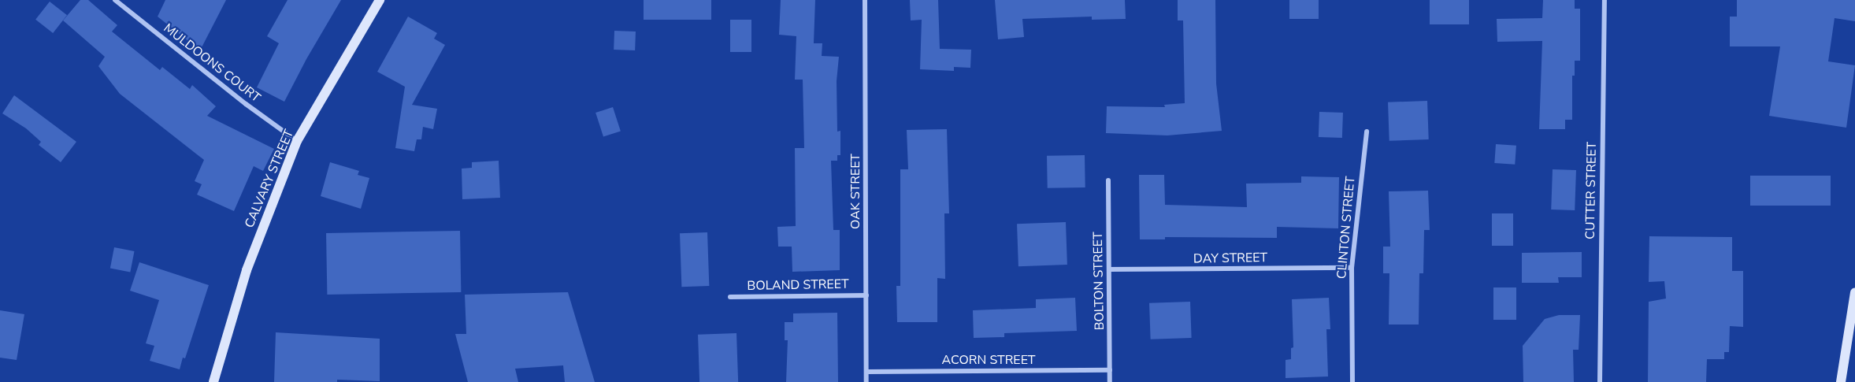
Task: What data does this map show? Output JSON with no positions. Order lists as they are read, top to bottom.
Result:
{
  "streets": {
    "street": [
      "MULDOONS COURT",
      "CALVARY STREET",
      "CUTTER STREET",
      "OAK STREET",
      "CLINTON STREET",
      "DAY STREET",
      "BOLTON STREET",
      "BOLAND STREET",
      "ACORN STREET"
    ]
  },
  "crossings": [
    ["MULDOONS COURT", "CALVARY STREET"],
    ["OAK STREET", "BOLAND STREET"],
    ["OAK STREET", "ACORN STREET"],
    ["CLINTON STREET", "DAY STREET"],
    ["DAY STREET", "BOLTON STREET"],
    ["BOLTON STREET", "ACORN STREET"]
  ]
}
